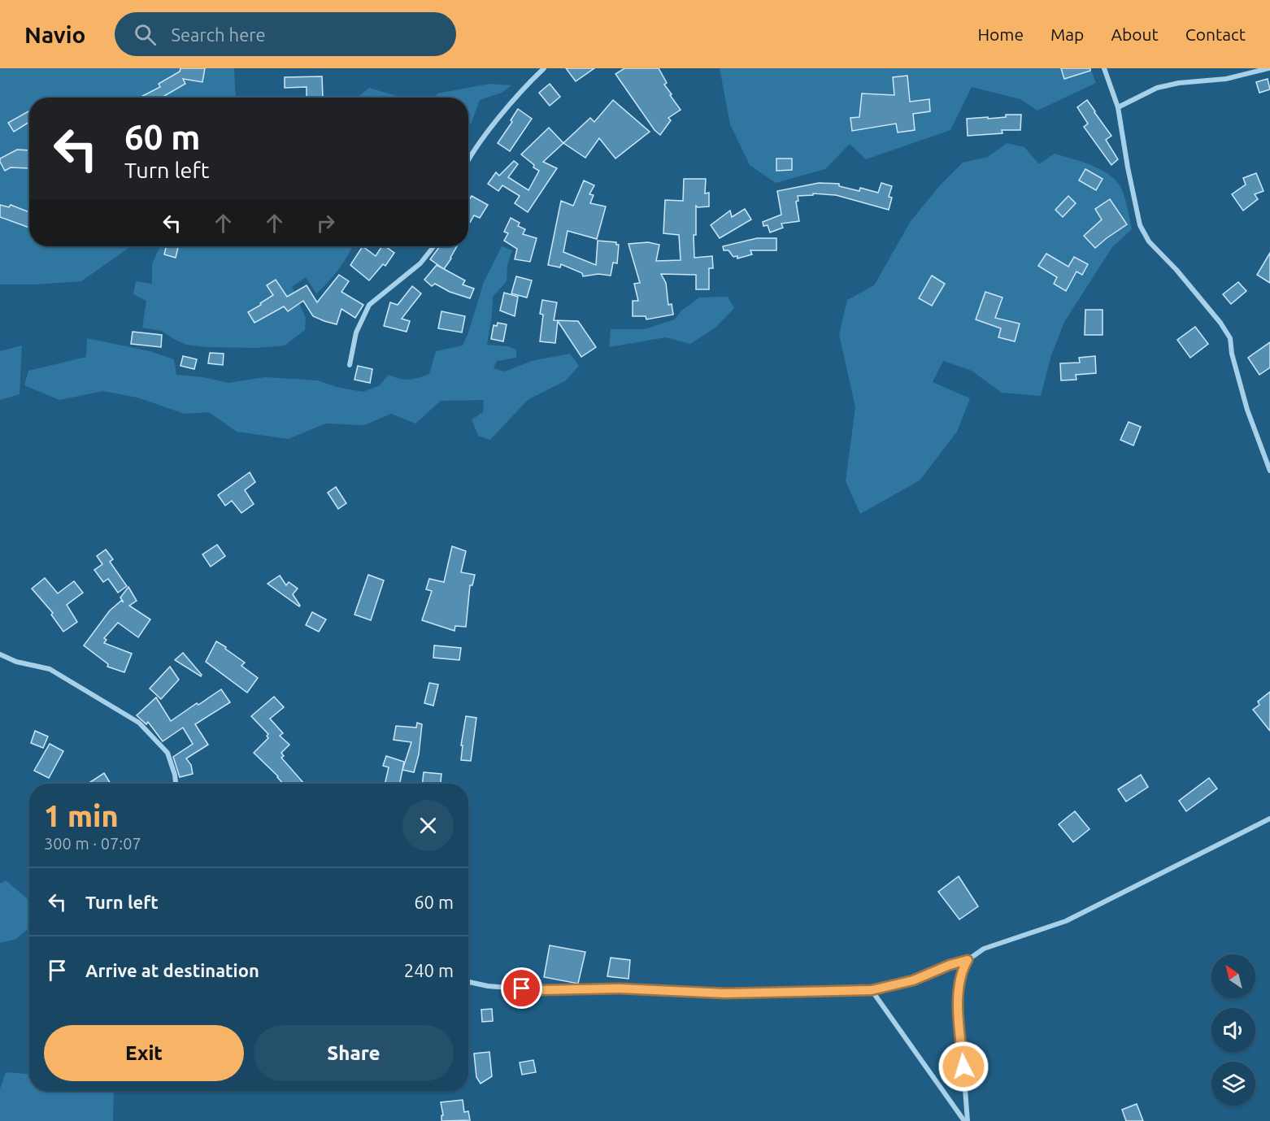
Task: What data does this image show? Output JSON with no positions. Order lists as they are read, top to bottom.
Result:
{
  "north": "top left",
  "page": {
    "header": "Navio",
    "search": "Search here",
    "nav": [
      "Home",
      "Map",
      "About",
      "Contact"
    ],
    "turn": ["60 m", "Turn left"],
    "heading": ["1 min", "300 m · 07:07"],
    "list": [
      {
        "name": "Turn left",
        "value": "60 m"
      },
      {
        "name": "Arrive at destination",
        "value": "240 m"
      }
    ],
    "buttons": ["Exit", "Share"]
  }
}
